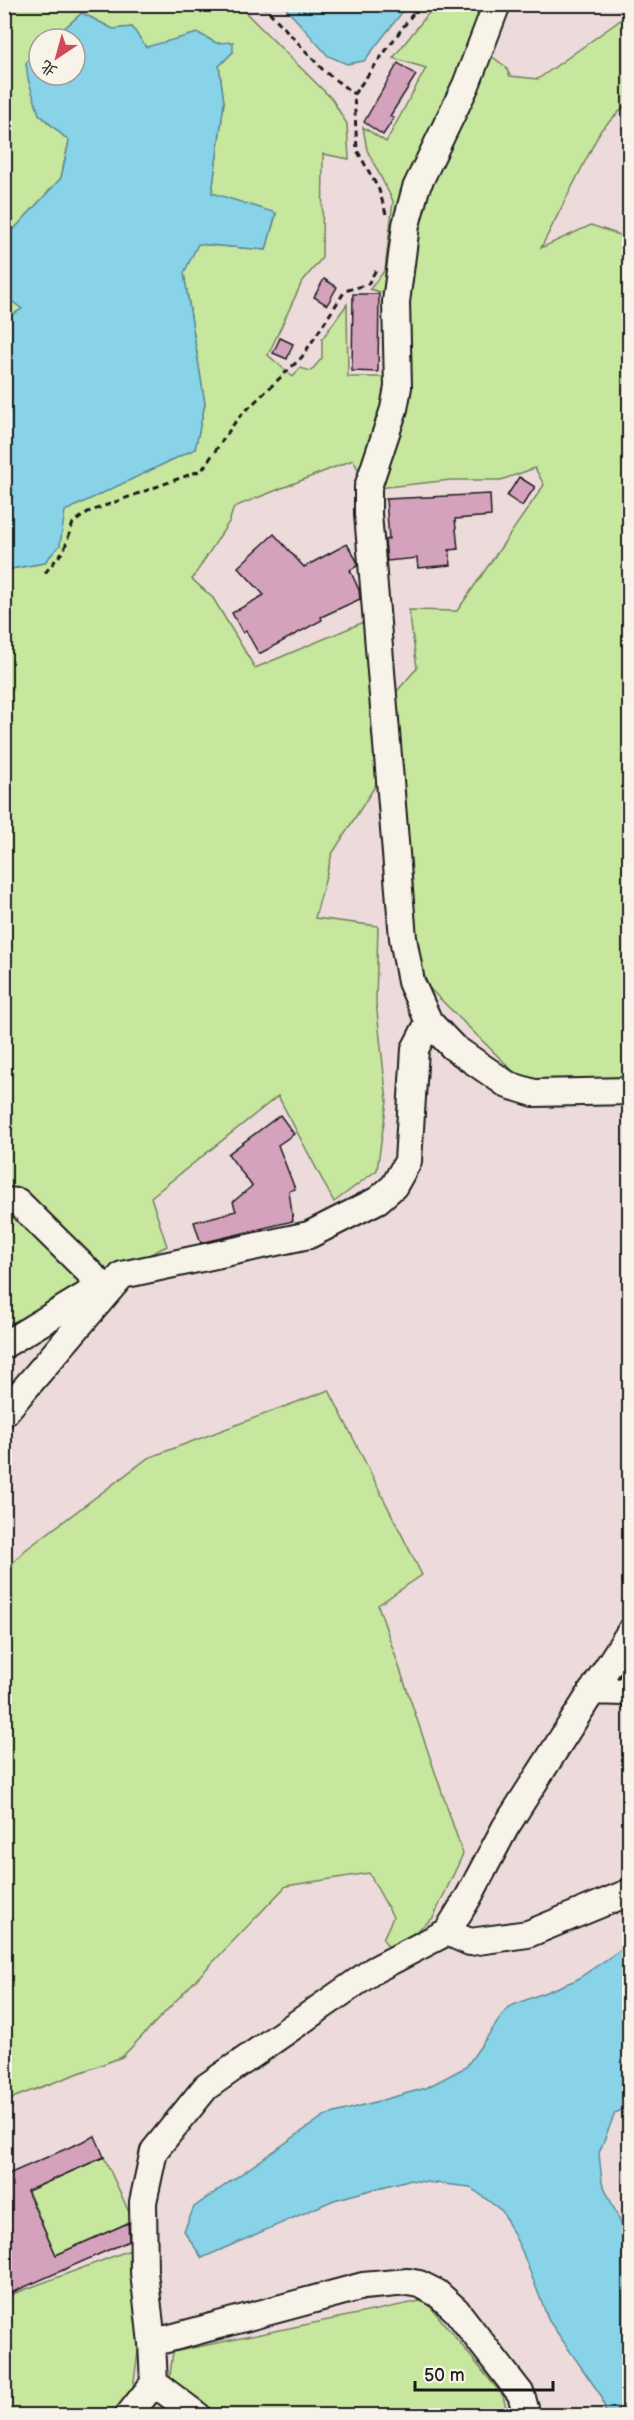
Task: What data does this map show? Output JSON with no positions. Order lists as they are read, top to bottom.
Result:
{
  "scale_bar": "50 m",
  "north": "bottom left"
}
